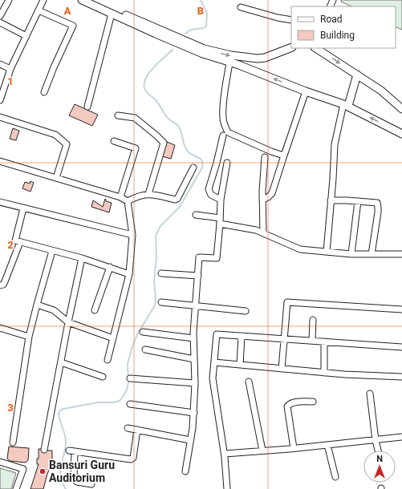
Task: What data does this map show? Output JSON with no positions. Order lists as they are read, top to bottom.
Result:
{
  "places": ["Bansuri Guru Auditorium"],
  "legend": ["Road", "Building"],
  "north": "top",
  "grid": {
    "columns": ["A", "B"],
    "rows": ["1", "2", "3"]
  }
}
